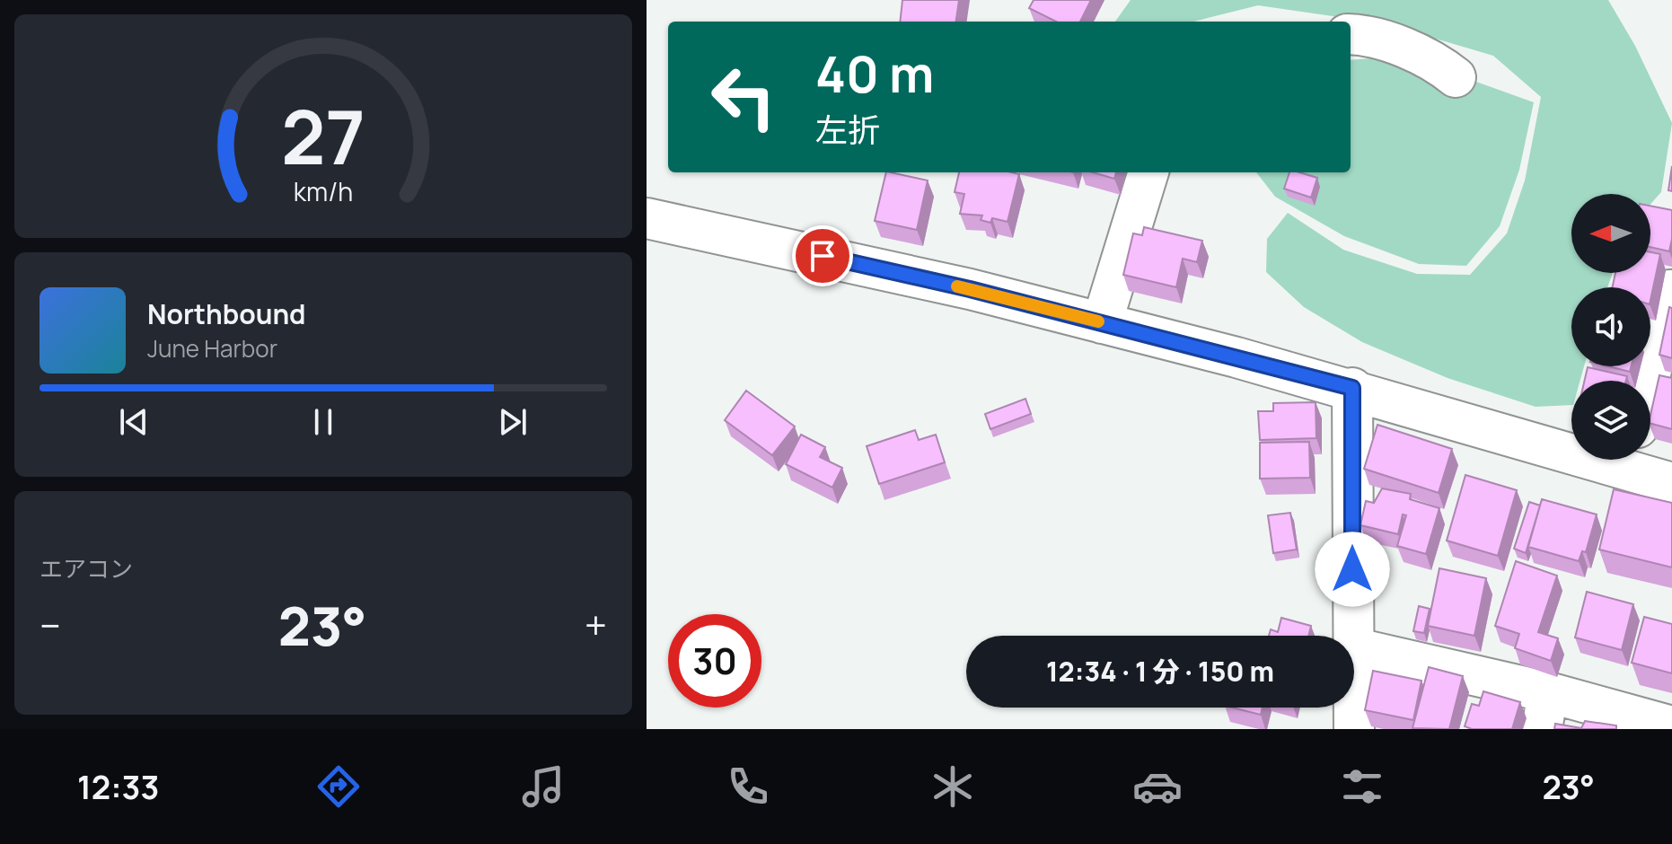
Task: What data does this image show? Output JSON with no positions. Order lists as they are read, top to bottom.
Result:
{
  "north": "left",
  "page": {
    "turn": ["40 m", "左折"],
    "song": ["Northbound", "June Harbor"],
    "tile": "エアコン",
    "heat": ["−", "23°", "+"],
    "limit": "30",
    "trip": "12:34 · 1 分 · 150 m",
    "tabs": ["12:33", "23°"],
    "gauge": ["27", "km/h"]
  }
}
